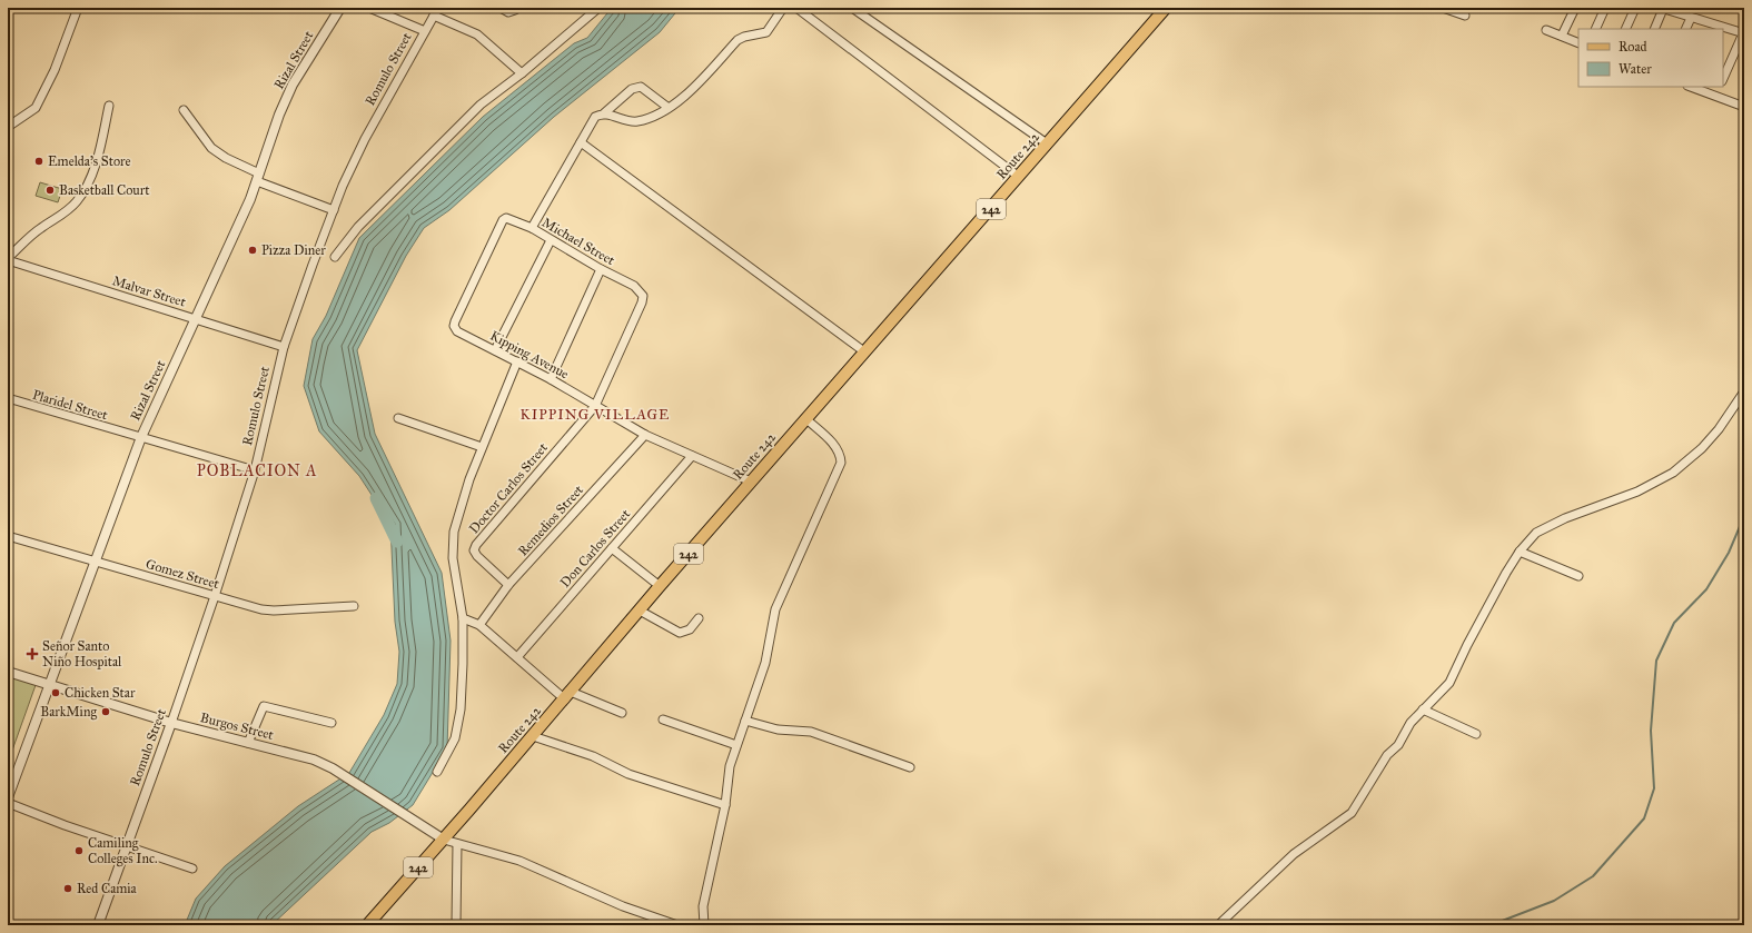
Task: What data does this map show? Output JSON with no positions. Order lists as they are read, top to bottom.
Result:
{
  "streets": {
    "main road": ["Route 242", "242"],
    "street": [
      "Rizal Street",
      "Romulo Street",
      "Michael Street",
      "Malvar Street",
      "Kipping Avenue",
      "Plaridel Street",
      "Doctor Carlos Street",
      "Remedios Street",
      "Don Carlos Street",
      "Gomez Street",
      "Burgos Street"
    ]
  },
  "crossings": [
    ["Rizal Street", "Malvar Street"],
    ["Rizal Street", "Plaridel Street"],
    ["Rizal Street", "Gomez Street"],
    ["Rizal Street", "Burgos Street"],
    ["Romulo Street", "Malvar Street"],
    ["Romulo Street", "Plaridel Street"],
    ["Romulo Street", "Gomez Street"],
    ["Romulo Street", "Burgos Street"],
    ["Route 242", "Burgos Street"],
    ["Michael Street", "Kipping Avenue"],
    ["Michael Street", "Doctor Carlos Street"],
    ["Kipping Avenue", "Doctor Carlos Street"],
    ["Kipping Avenue", "Remedios Street"],
    ["Kipping Avenue", "Don Carlos Street"],
    ["Doctor Carlos Street", "Remedios Street"]
  ],
  "districts": ["KIPPING VILLAGE", "POBLACION A"],
  "places": {
    "other": [
      "Emelda's Store",
      "Basketball Court",
      "Pizza Diner",
      "Chicken Star",
      "BarkMing",
      "Camiling Colleges Inc.",
      "Red Camia"
    ],
    "health": ["Señor Santo Niño Hospital"]
  },
  "legend": ["Road", "Water"]
}
